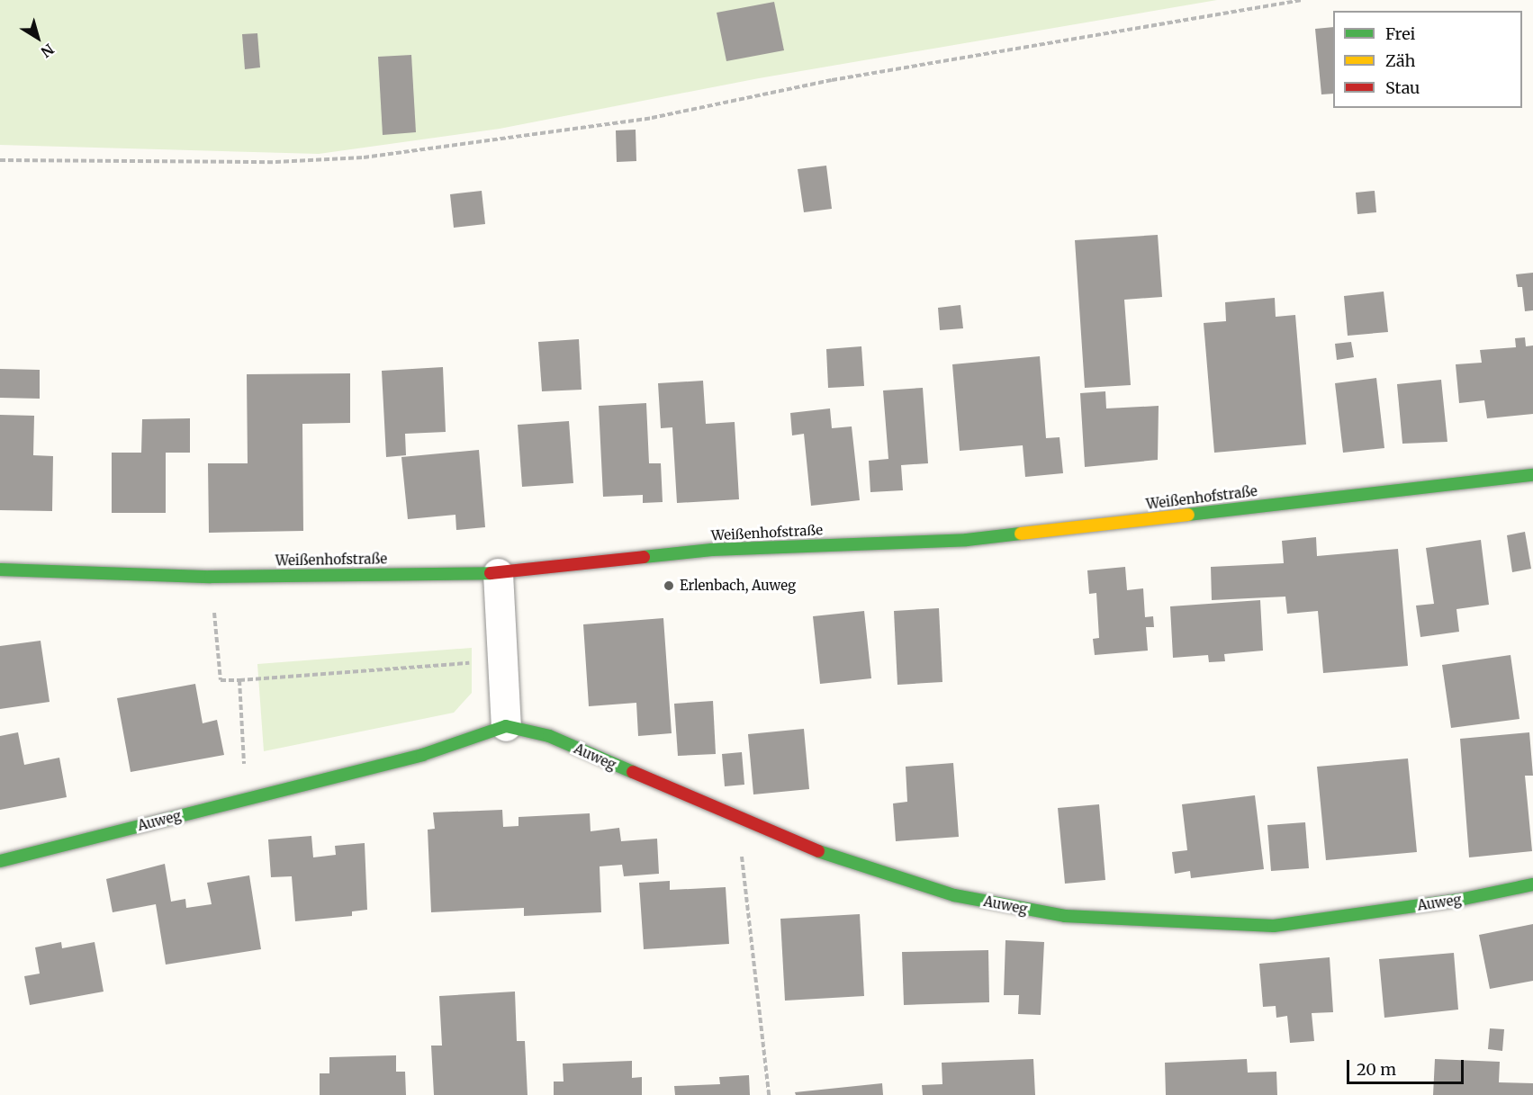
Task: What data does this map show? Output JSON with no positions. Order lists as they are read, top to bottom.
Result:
{
  "streets": {
    "street": ["Weißenhofstraße", "Auweg"]
  },
  "places": ["Erlenbach, Auweg"],
  "legend": ["Frei", "Zäh", "Stau"],
  "scale_bar": "20 m",
  "north": "bottom right"
}
